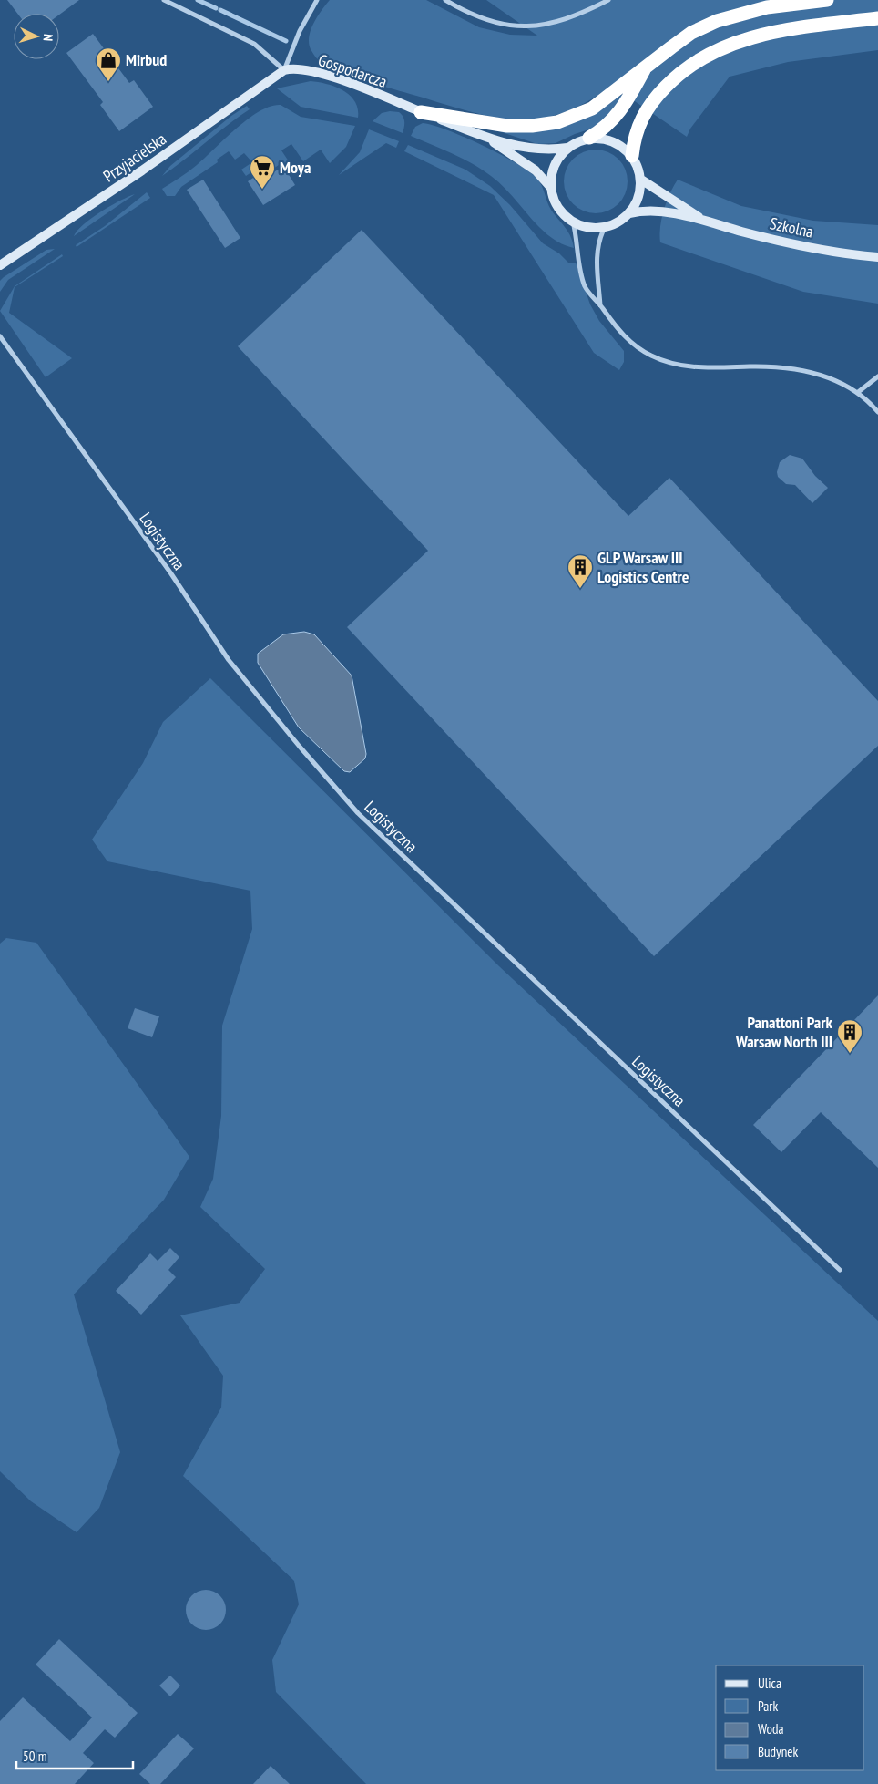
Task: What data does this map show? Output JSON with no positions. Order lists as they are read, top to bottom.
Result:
{
  "streets": {
    "street": [
      "Gospodarcza",
      "Przyjacielska",
      "Szkolna",
      "Logistyczna"
    ]
  },
  "crossings": [
    ["Gospodarcza", "Przyjacielska"],
    ["Gospodarcza", "Szkolna"]
  ],
  "places": {
    "shop": ["Mirbud"],
    "supermarket": ["Moya"],
    "building": ["GLP Warsaw III Logistics Centre", "Panattoni Park Warsaw North III"]
  },
  "legend": [
    "Ulica",
    "Park",
    "Woda",
    "Budynek"
  ],
  "scale_bar": "50 m",
  "north": "right"
}
